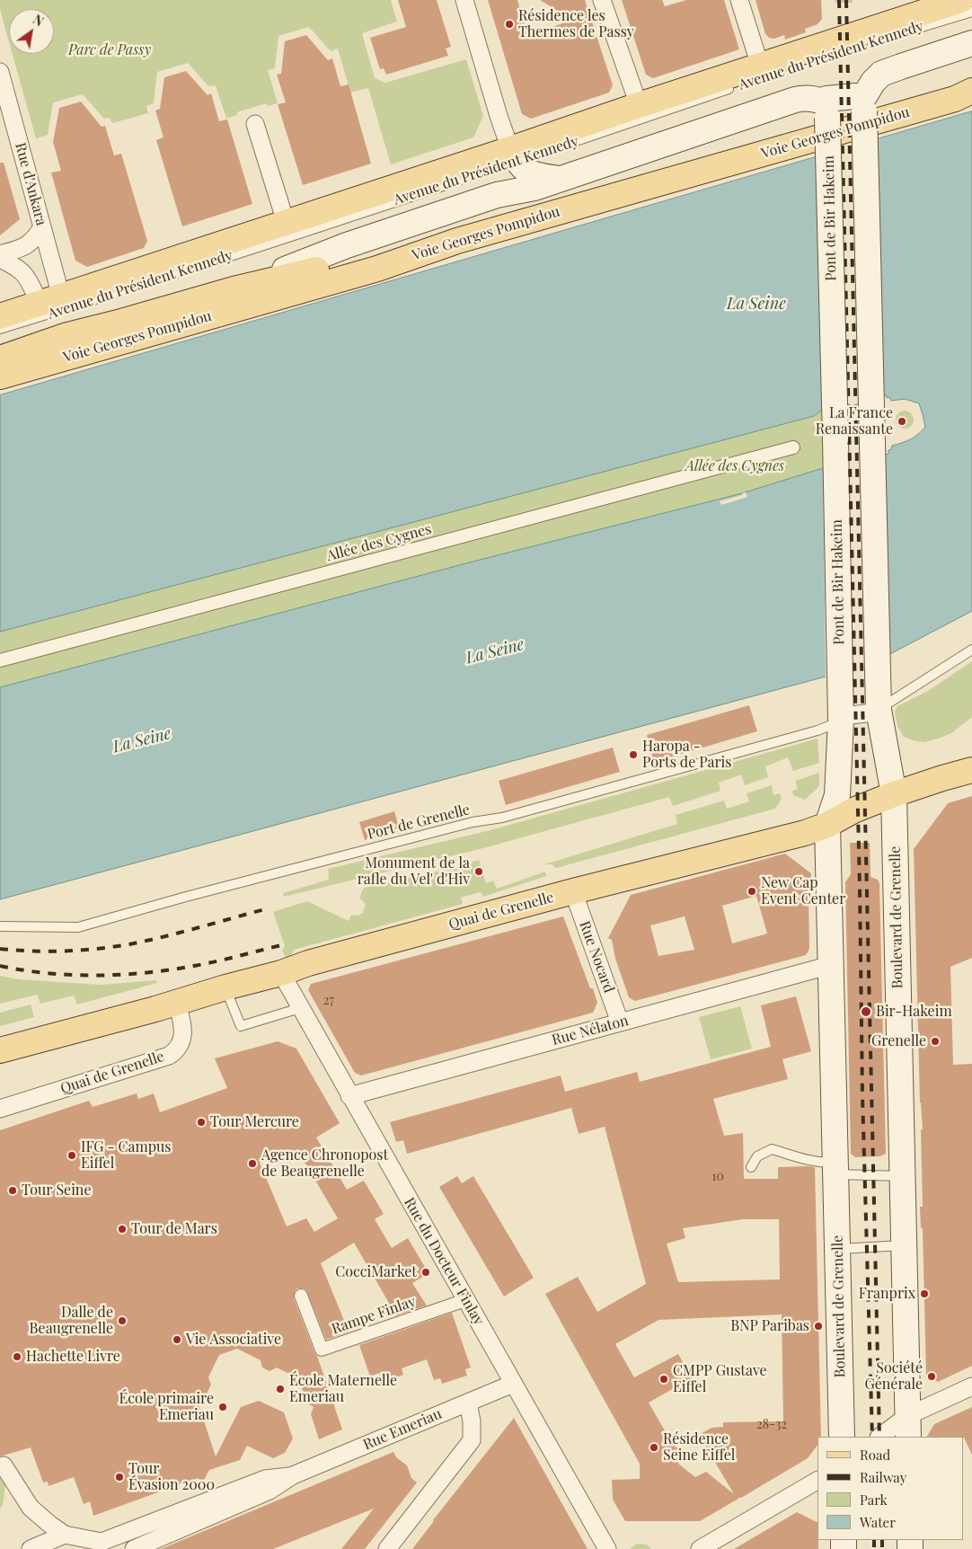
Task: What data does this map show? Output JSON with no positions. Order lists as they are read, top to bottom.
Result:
{
  "streets": {
    "main road": [
      "Avenue du Président Kennedy",
      "Voie Georges Pompidou",
      "Pont de Bir Hakeim",
      "Quai de Grenelle",
      "Boulevard de Grenelle"
    ],
    "street": [
      "Rue d'Ankara",
      "Allée des Cygnes",
      "Rue Nocard",
      "Rue Nélaton",
      "Rue du Docteur Finlay",
      "Rampe Finlay",
      "Rue Emeriau"
    ],
    "lane": ["Port de Grenelle"]
  },
  "crossings": [
    ["Avenue du Président Kennedy", "Rue d'Ankara"],
    ["Pont de Bir Hakeim", "Port de Grenelle"],
    ["Pont de Bir Hakeim", "Quai de Grenelle"],
    ["Pont de Bir Hakeim", "Boulevard de Grenelle"],
    ["Quai de Grenelle", "Boulevard de Grenelle"],
    ["Quai de Grenelle", "Rue Nocard"],
    ["Quai de Grenelle", "Rue du Docteur Finlay"],
    ["Boulevard de Grenelle", "Rue Nélaton"],
    ["Rue Nocard", "Rue Nélaton"],
    ["Rue Nélaton", "Rue du Docteur Finlay"],
    ["Rue du Docteur Finlay", "Rampe Finlay"],
    ["Rue du Docteur Finlay", "Rue Emeriau"]
  ],
  "water": ["La Seine"],
  "parks": ["Parc de Passy", "Allée des Cygnes"],
  "places": [
    "Résidence les Thermes de Passy",
    "La France Renaissante",
    "Haropa - Ports de Paris",
    "Monument de la rafle du Vel' d'Hiv",
    "New Cap Event Center",
    "Bir-Hakeim",
    "Grenelle",
    "Tour Mercure",
    "IFG - Campus Eiffel",
    "Agence Chronopost de Beaugrenelle",
    "Tour Seine",
    "Tour de Mars",
    "CocciMarket",
    "Franprix",
    "Dalle de Beaugrenelle",
    "BNP Paribas",
    "Vie Associative",
    "Hachette Livre",
    "Société Générale",
    "CMPP Gustave Eiffel",
    "École Maternelle Emeriau",
    "École primaire Emeriau",
    "Résidence Seine Eiffel",
    "Tour Évasion 2000"
  ],
  "house_numbers": ["27", "10", "28-32"],
  "legend": [
    "Road",
    "Railway",
    "Park",
    "Water"
  ],
  "north": "top right"
}
